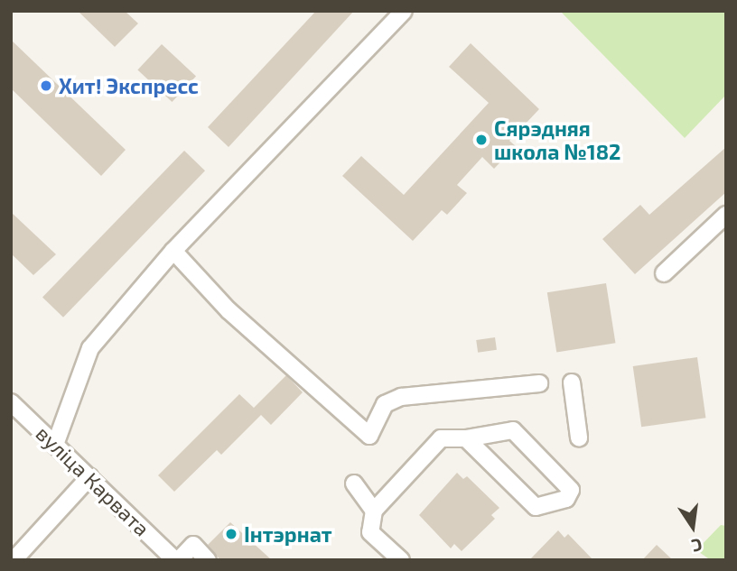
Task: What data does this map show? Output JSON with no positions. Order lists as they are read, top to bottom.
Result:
{
  "streets": {
    "street": ["вуліца Карвата"]
  },
  "places": ["Хит! Экспресс", "Сярэдняя школа №182", "Інтэрнат"],
  "north": "bottom"
}
